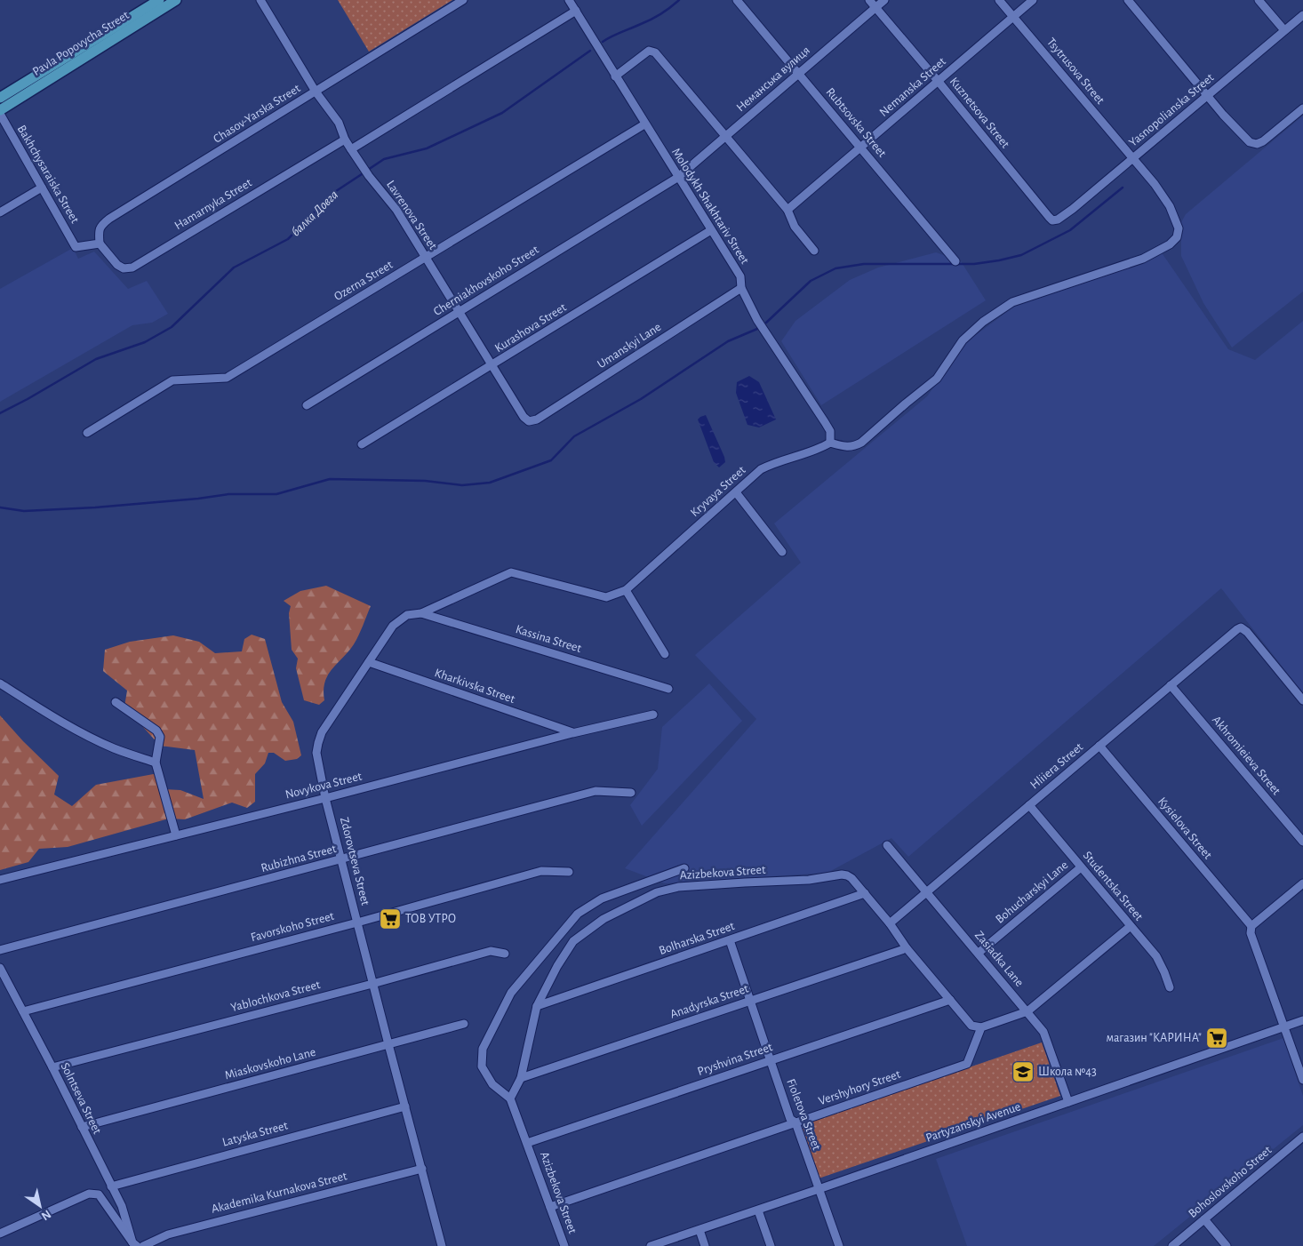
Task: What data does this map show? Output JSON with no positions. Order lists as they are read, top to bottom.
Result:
{
  "streets": {
    "main road": ["Pavla Popovycha Street"],
    "street": [
      "Tsytrusova Street",
      "Неманська вулиця",
      "Nemanska Street",
      "Yasnopolianska Street",
      "Kuznetsova Street",
      "Chasov-Yarska Street",
      "Rubtsovska Street",
      "Bakhchysaraiska Street",
      "Hamarnyka Street",
      "Molodykh Shakhtariv Street",
      "Lavrenova Street",
      "Ozerna Street",
      "Cherniakhovskoho Street",
      "Kurashova Street",
      "Umanskyi Lane",
      "Kryvaya Street",
      "Kassina Street",
      "Kharkivska Street",
      "Akhromieieva Street",
      "Hliiera Street",
      "Novykova Street",
      "Kysielova Street",
      "Rubizhna Street",
      "Zdorovtseva Street",
      "Azizbekova Street",
      "Studentska Street",
      "Bohucharskyi Lane",
      "Favorskoho Street",
      "Bolharska Street",
      "Zasiadka Lane",
      "Yablochkova Street",
      "Anadyrska Street",
      "Pryshvina Street",
      "Miaskovskoho Lane",
      "Vershyhory Street",
      "Solntseva Street",
      "Fioletova Street",
      "Partyzanskyi Avenue",
      "Latyska Street",
      "Bohoslovskoho Street",
      "Akademika Kurnakova Street"
    ]
  },
  "crossings": [
    ["Pavla Popovycha Street", "Bakhchysaraiska Street"],
    ["Tsytrusova Street", "Nemanska Street"],
    ["Tsytrusova Street", "Yasnopolianska Street"],
    ["Tsytrusova Street", "Molodykh Shakhtariv Street"],
    ["Tsytrusova Street", "Kryvaya Street"],
    ["Неманська вулиця", "Kuznetsova Street"],
    ["Неманська вулиця", "Rubtsovska Street"],
    ["Неманська вулиця", "Molodykh Shakhtariv Street"],
    ["Неманська вулиця", "Cherniakhovskoho Street"],
    ["Nemanska Street", "Kuznetsova Street"],
    ["Nemanska Street", "Rubtsovska Street"],
    ["Yasnopolianska Street", "Kuznetsova Street"],
    ["Chasov-Yarska Street", "Bakhchysaraiska Street"],
    ["Chasov-Yarska Street", "Hamarnyka Street"],
    ["Chasov-Yarska Street", "Lavrenova Street"],
    ["Bakhchysaraiska Street", "Hamarnyka Street"],
    ["Hamarnyka Street", "Lavrenova Street"],
    ["Molodykh Shakhtariv Street", "Ozerna Street"],
    ["Molodykh Shakhtariv Street", "Cherniakhovskoho Street"],
    ["Molodykh Shakhtariv Street", "Kurashova Street"],
    ["Molodykh Shakhtariv Street", "Umanskyi Lane"],
    ["Molodykh Shakhtariv Street", "Kryvaya Street"],
    ["Lavrenova Street", "Ozerna Street"],
    ["Lavrenova Street", "Cherniakhovskoho Street"],
    ["Lavrenova Street", "Kurashova Street"],
    ["Lavrenova Street", "Umanskyi Lane"],
    ["Kryvaya Street", "Zdorovtseva Street"],
    ["Kassina Street", "Zdorovtseva Street"],
    ["Kharkivska Street", "Novykova Street"],
    ["Kharkivska Street", "Zdorovtseva Street"],
    ["Akhromieieva Street", "Hliiera Street"],
    ["Hliiera Street", "Kysielova Street"],
    ["Hliiera Street", "Studentska Street"],
    ["Hliiera Street", "Zasiadka Lane"],
    ["Novykova Street", "Zdorovtseva Street"],
    ["Rubizhna Street", "Zdorovtseva Street"],
    ["Zdorovtseva Street", "Favorskoho Street"],
    ["Zdorovtseva Street", "Yablochkova Street"],
    ["Zdorovtseva Street", "Miaskovskoho Lane"],
    ["Zdorovtseva Street", "Latyska Street"],
    ["Zdorovtseva Street", "Akademika Kurnakova Street"],
    ["Azizbekova Street", "Bolharska Street"],
    ["Azizbekova Street", "Anadyrska Street"],
    ["Azizbekova Street", "Pryshvina Street"],
    ["Azizbekova Street", "Vershyhory Street"],
    ["Studentska Street", "Bohucharskyi Lane"],
    ["Bohucharskyi Lane", "Zasiadka Lane"],
    ["Favorskoho Street", "Solntseva Street"],
    ["Bolharska Street", "Fioletova Street"],
    ["Zasiadka Lane", "Partyzanskyi Avenue"],
    ["Yablochkova Street", "Solntseva Street"],
    ["Anadyrska Street", "Fioletova Street"],
    ["Pryshvina Street", "Fioletova Street"],
    ["Miaskovskoho Lane", "Solntseva Street"],
    ["Vershyhory Street", "Fioletova Street"],
    ["Solntseva Street", "Latyska Street"],
    ["Fioletova Street", "Partyzanskyi Avenue"]
  ],
  "water": ["балка Довга"],
  "places": {
    "supermarket": ["ТОВ УТРО", "магазин \"КАРИНА\""],
    "school or university": ["Школа №43"]
  },
  "north": "bottom right"
}
